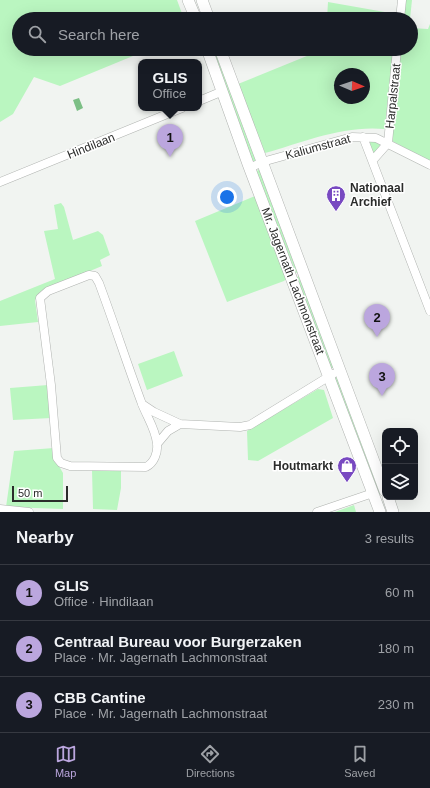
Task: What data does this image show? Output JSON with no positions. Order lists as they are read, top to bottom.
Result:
{
  "streets": {
    "main road": ["Mr. Jagernath Lachmonstraat"],
    "street": ["Harpalstraat", "Hindilaan", "Kaliumstraat"]
  },
  "crossings": [
    ["Harpalstraat", "Kaliumstraat"],
    ["Kaliumstraat", "Mr. Jagernath Lachmonstraat"]
  ],
  "places": {
    "building": ["Nationaal Archief"],
    "shop": ["Houtmarkt"]
  },
  "scale_bar": "50 m",
  "north": "right",
  "page": {
    "search": "Search here",
    "popup": ["GLIS", "Office"],
    "pins": ["1", "2", "3"],
    "scale": "50 m",
    "heading": ["Nearby", "3 results"],
    "list": [
      {
        "mark": "1",
        "name": "GLIS",
        "note": "Office · Hindilaan",
        "value": "60 m"
      },
      {
        "mark": "2",
        "name": "Centraal Bureau voor Burgerzaken",
        "note": "Place · Mr. Jagernath Lachmonstraat",
        "value": "180 m"
      },
      {
        "mark": "3",
        "name": "CBB Cantine",
        "note": "Place · Mr. Jagernath Lachmonstraat",
        "value": "230 m"
      }
    ],
    "nav": ["Map", "Directions", "Saved"]
  }
}
